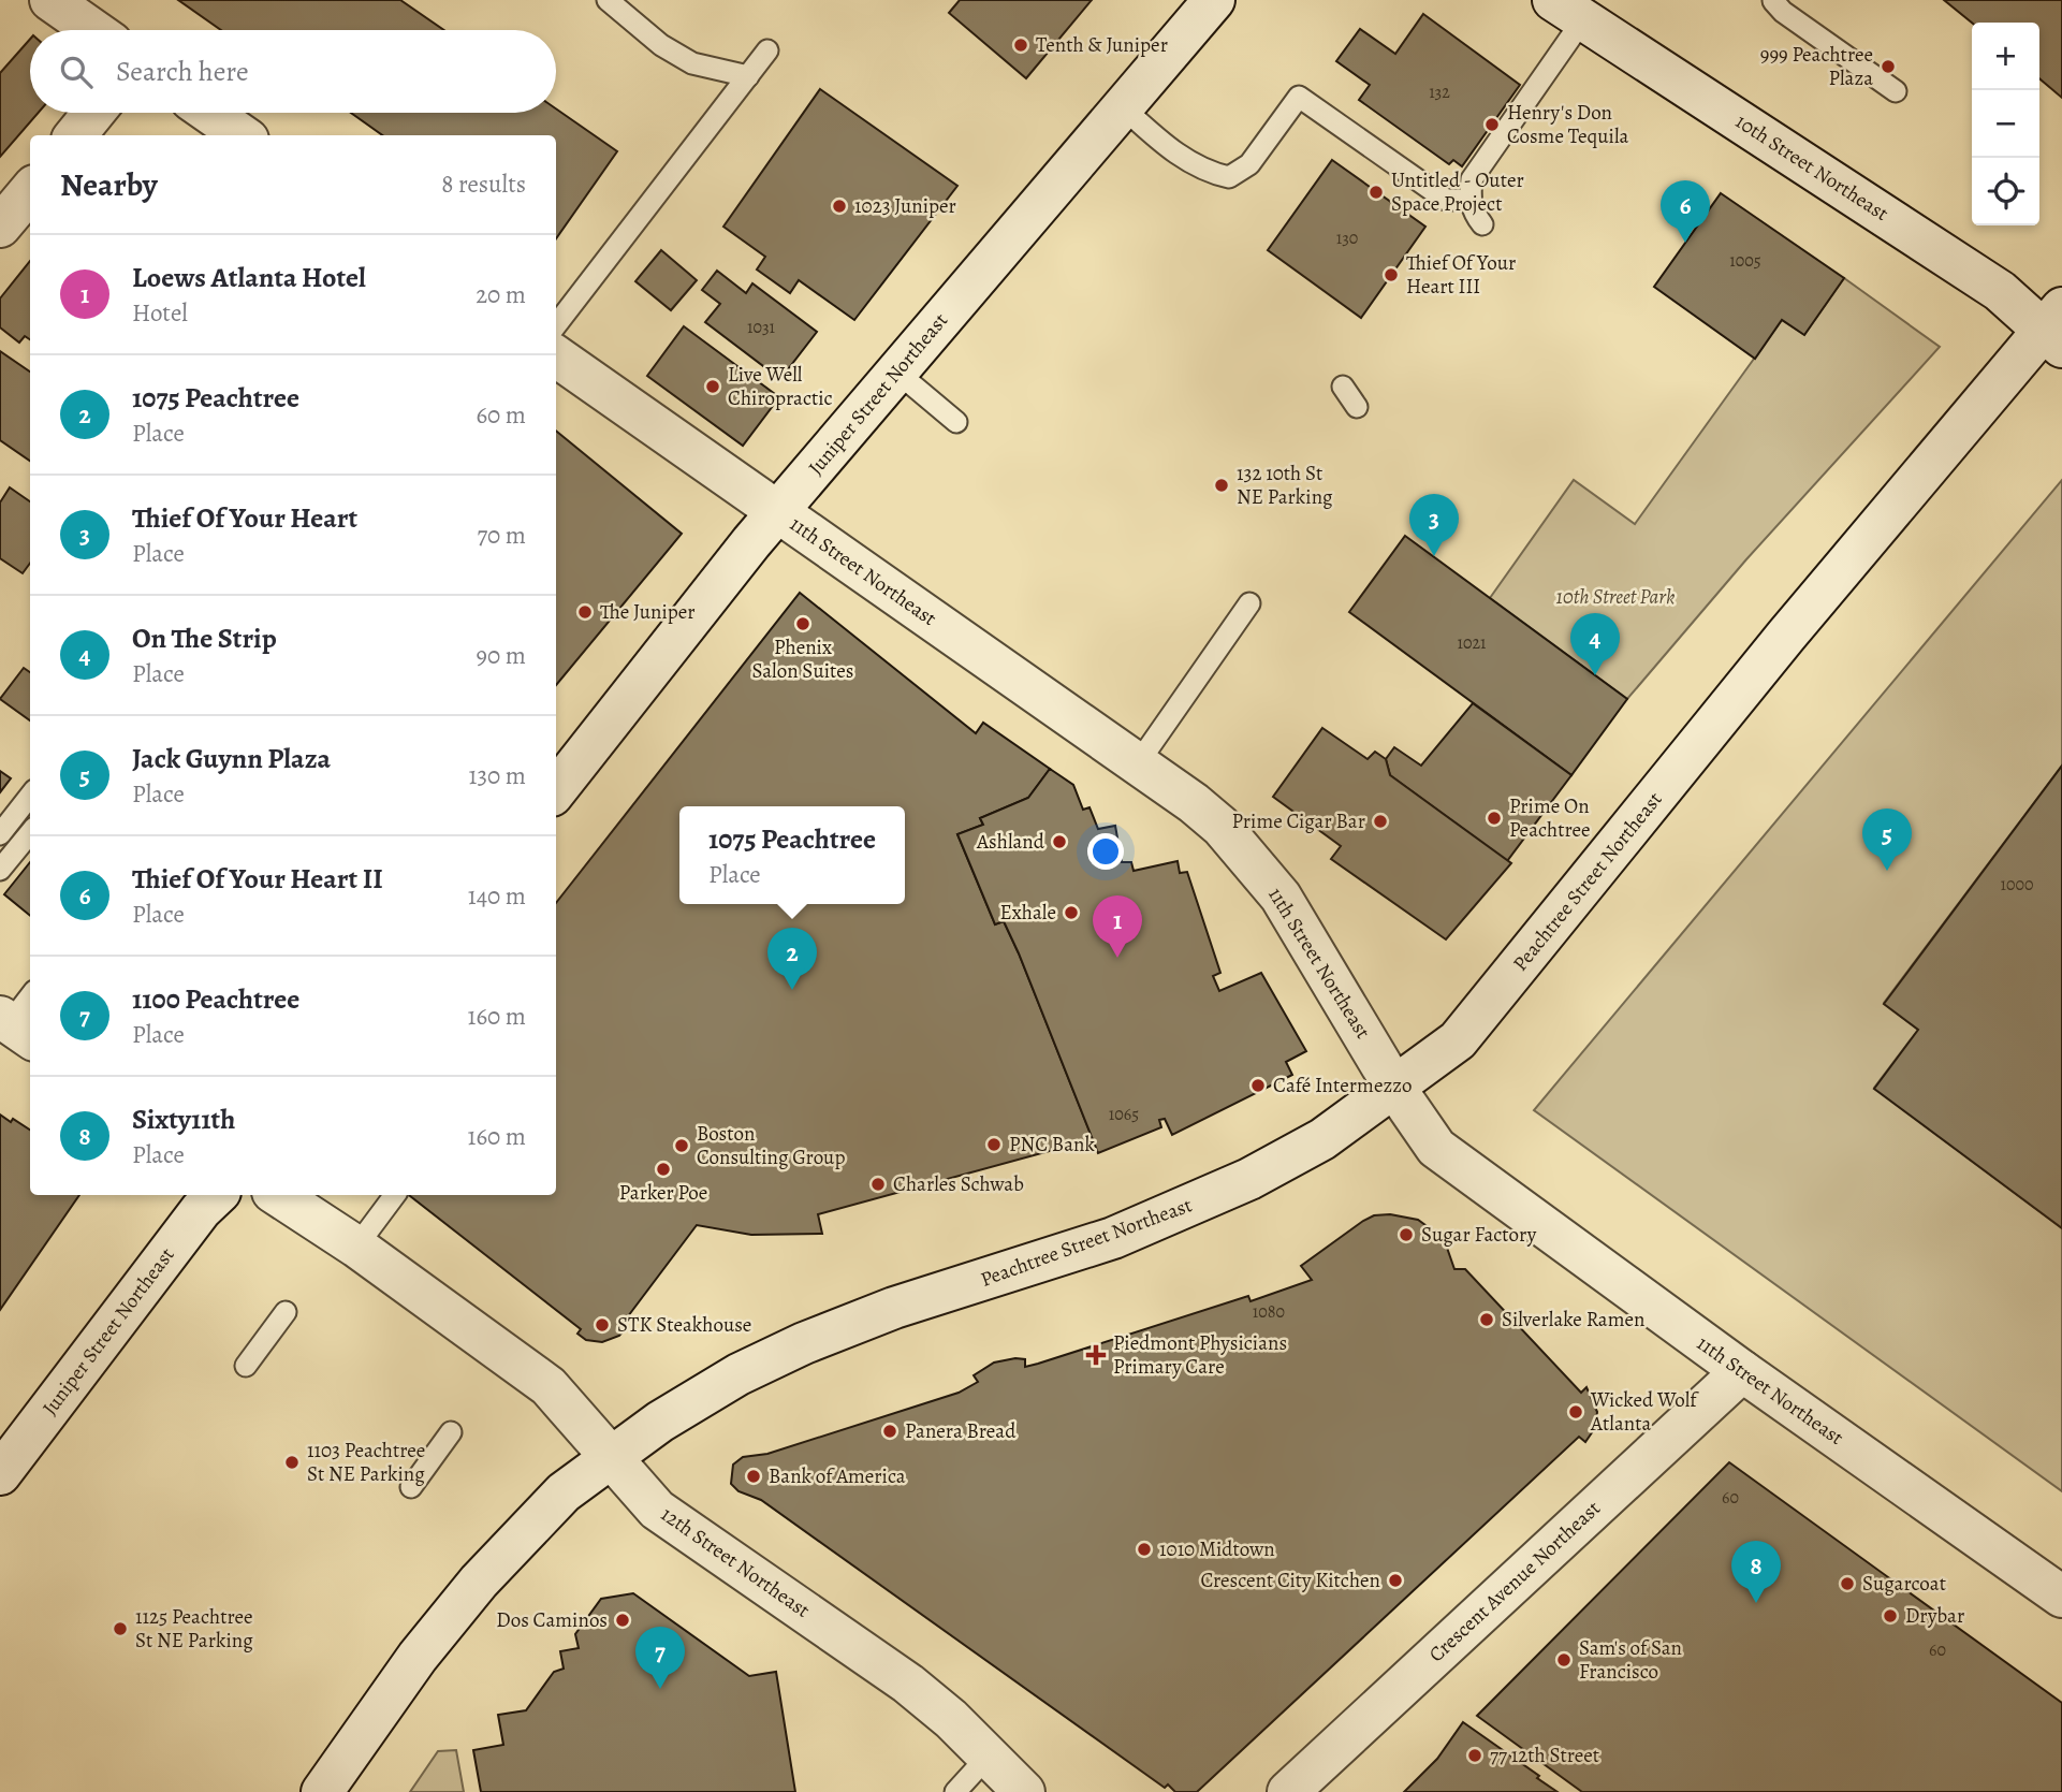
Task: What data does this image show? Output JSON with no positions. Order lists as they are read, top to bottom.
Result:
{
  "streets": {
    "main road": [
      "10th Street Northeast",
      "Juniper Street Northeast",
      "11th Street Northeast",
      "Peachtree Street Northeast",
      "12th Street Northeast",
      "Crescent Avenue Northeast"
    ]
  },
  "crossings": [
    ["10th Street Northeast", "Peachtree Street Northeast"],
    ["Juniper Street Northeast", "11th Street Northeast"],
    ["11th Street Northeast", "Peachtree Street Northeast"],
    ["11th Street Northeast", "Crescent Avenue Northeast"],
    ["Peachtree Street Northeast", "12th Street Northeast"]
  ],
  "parks": ["10th Street Park"],
  "places": {
    "other": [
      "Tenth & Juniper",
      "999 Peachtree Plaza",
      "Henry's Don Cosme Tequila",
      "Untitled - Outer Space Project",
      "1023 Juniper",
      "Thief Of Your Heart III",
      "Live Well Chiropractic",
      "132 10th St NE Parking",
      "The Juniper",
      "Phenix Salon Suites",
      "Prime On Peachtree",
      "Prime Cigar Bar",
      "Ashland",
      "Exhale",
      "Café Intermezzo",
      "PNC Bank",
      "Boston Consulting Group",
      "Parker Poe",
      "Charles Schwab",
      "Sugar Factory",
      "Silverlake Ramen",
      "STK Steakhouse",
      "Wicked Wolf Atlanta",
      "Panera Bread",
      "1103 Peachtree St NE Parking",
      "Bank of America",
      "1010 Midtown",
      "Crescent City Kitchen",
      "Sugarcoat",
      "Drybar",
      "Dos Caminos",
      "1125 Peachtree St NE Parking",
      "Sam's of San Francisco",
      "77 12th Street"
    ],
    "health": ["Piedmont Physicians Primary Care"]
  },
  "house_numbers": [
    "132",
    "130",
    "1005",
    "1031",
    "1021",
    "1000",
    "1065",
    "1080",
    "60",
    "60"
  ],
  "page": {
    "map_buttons": ["+", "−"],
    "search": "Search here",
    "heading": ["Nearby", "8 results"],
    "pins": [
      "6",
      "3",
      "4",
      "5",
      "1",
      "2",
      "8",
      "7"
    ],
    "list": [
      {
        "mark": "1",
        "name": "Loews Atlanta Hotel",
        "note": "Hotel",
        "value": "20 m"
      },
      {
        "mark": "2",
        "name": "1075 Peachtree",
        "note": "Place",
        "value": "60 m"
      },
      {
        "mark": "3",
        "name": "Thief Of Your Heart",
        "note": "Place",
        "value": "70 m"
      },
      {
        "mark": "4",
        "name": "On The Strip",
        "note": "Place",
        "value": "90 m"
      },
      {
        "mark": "5",
        "name": "Jack Guynn Plaza",
        "note": "Place",
        "value": "130 m"
      },
      {
        "mark": "6",
        "name": "Thief Of Your Heart II",
        "note": "Place",
        "value": "140 m"
      },
      {
        "mark": "7",
        "name": "1100 Peachtree",
        "note": "Place",
        "value": "160 m"
      },
      {
        "mark": "8",
        "name": "Sixty11th",
        "note": "Place",
        "value": "160 m"
      }
    ],
    "popup": ["1075 Peachtree", "Place"]
  }
}
